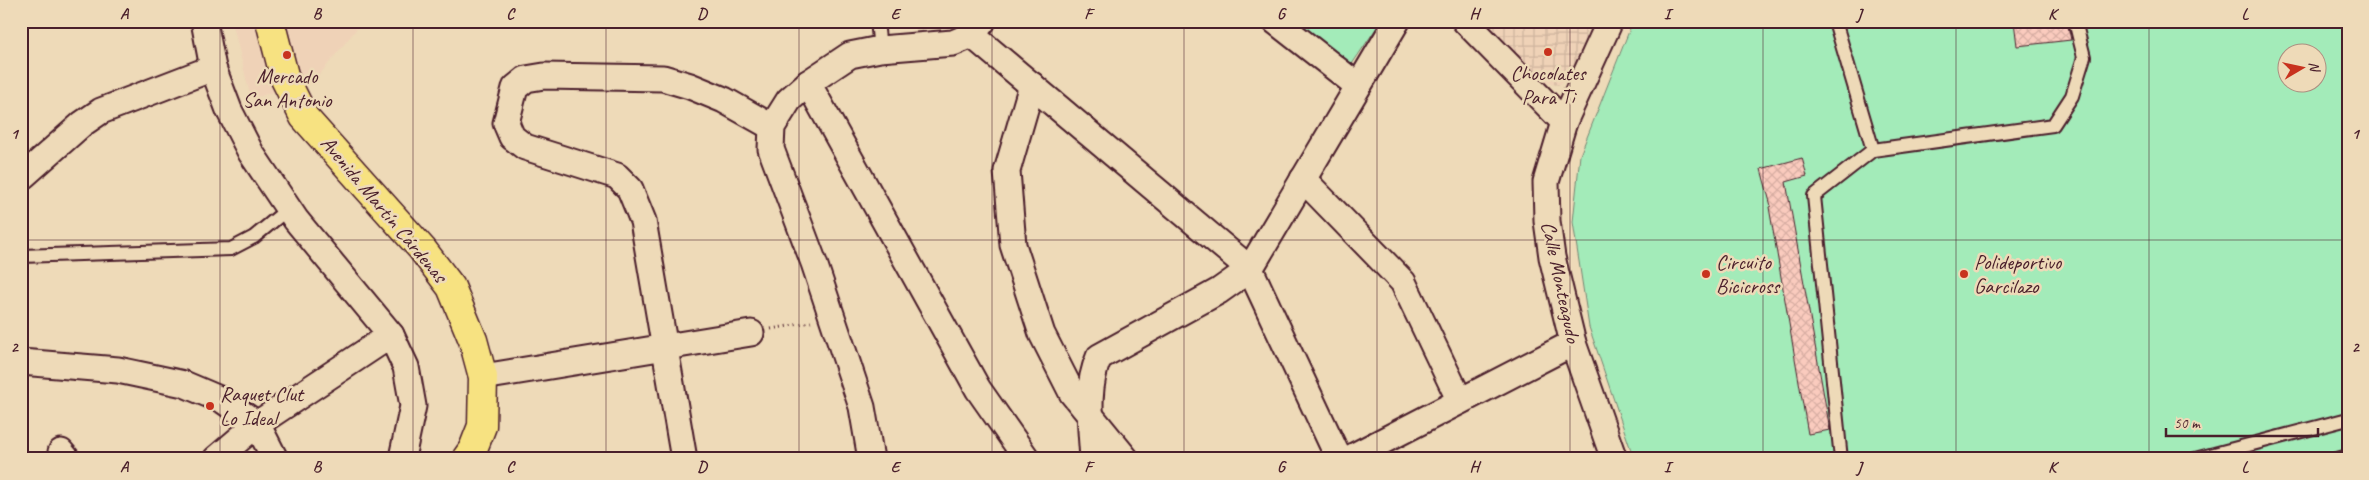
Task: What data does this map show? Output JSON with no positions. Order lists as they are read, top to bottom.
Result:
{
  "streets": {
    "main road": ["Avenida Martín Cárdenas"],
    "street": ["Calle Monteagudo"]
  },
  "places": [
    "Chocolates Para Ti",
    "Mercado San Antonio",
    "Circuito Bicicross",
    "Polideportivo Garcilazo",
    "Raquet Clut Lo Ideal"
  ],
  "scale_bar": "50 m",
  "north": "right",
  "grid": {
    "columns": [
      "A",
      "B",
      "C",
      "D",
      "E",
      "F",
      "G",
      "H",
      "I",
      "J",
      "K",
      "L"
    ],
    "rows": ["1", "2"]
  }
}
